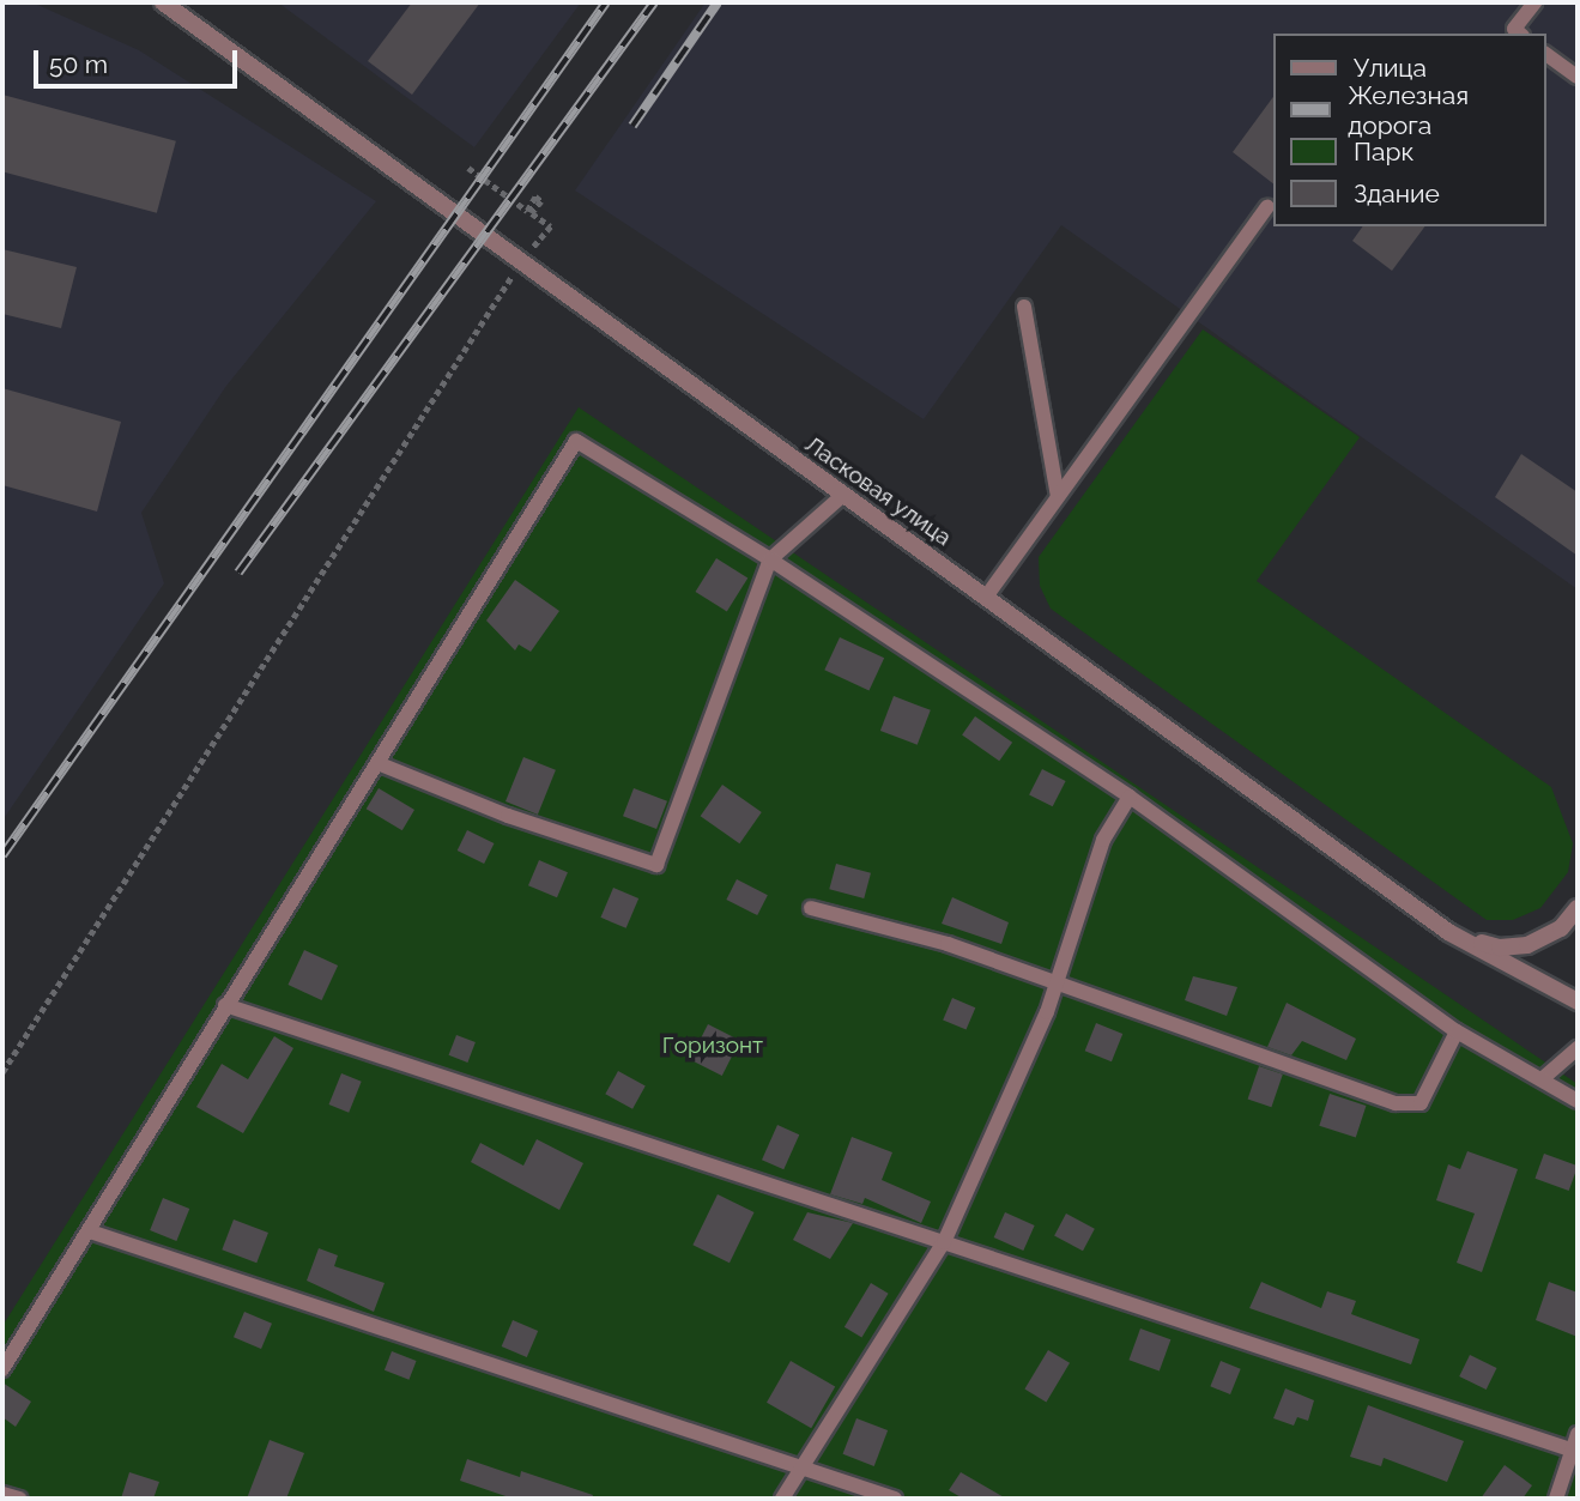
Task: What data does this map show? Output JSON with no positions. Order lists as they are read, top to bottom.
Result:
{
  "streets": {
    "street": ["Ласковая улица"]
  },
  "parks": ["Горизонт"],
  "legend": [
    "Улица",
    "Железная дорога",
    "Парк",
    "Здание"
  ],
  "scale_bar": "50 m"
}
